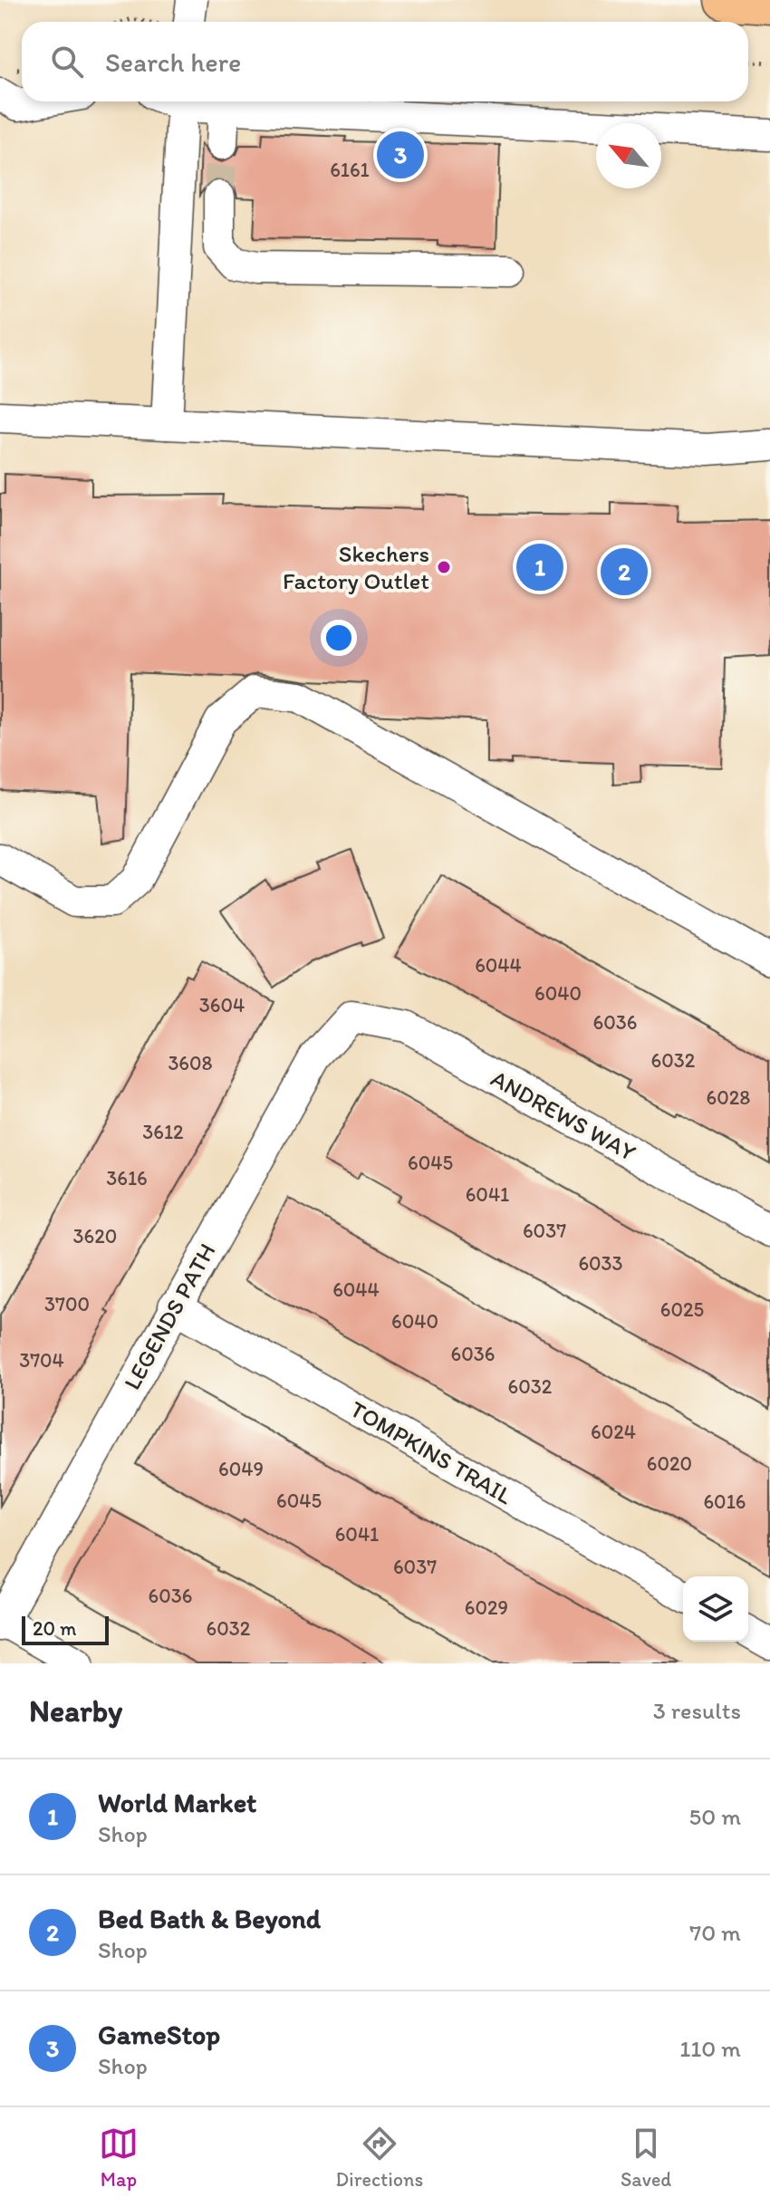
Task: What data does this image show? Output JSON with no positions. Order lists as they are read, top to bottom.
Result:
{
  "streets": {
    "street": ["ANDREWS WAY", "LEGENDS PATH", "TOMPKINS TRAIL"]
  },
  "crossings": [
    ["ANDREWS WAY", "LEGENDS PATH"],
    ["LEGENDS PATH", "TOMPKINS TRAIL"]
  ],
  "places": ["Skechers Factory Outlet"],
  "house_numbers": [
    "6161",
    "6044",
    "6040",
    "3604",
    "6036",
    "6032",
    "3608",
    "6028",
    "3612",
    "6045",
    "3616",
    "6041",
    "6037",
    "3620",
    "6033",
    "6044",
    "3700",
    "6025",
    "6040",
    "6036",
    "3704",
    "6032",
    "6024",
    "6020",
    "6049",
    "6045",
    "6016",
    "6041",
    "6037",
    "6036",
    "6029",
    "6032"
  ],
  "scale_bar": "20 m",
  "north": "top left",
  "page": {
    "search": "Search here",
    "pins": ["3", "1", "2"],
    "scale": "20 m",
    "heading": ["Nearby", "3 results"],
    "list": [
      {
        "mark": "1",
        "name": "World Market",
        "note": "Shop",
        "value": "50 m"
      },
      {
        "mark": "2",
        "name": "Bed Bath & Beyond",
        "note": "Shop",
        "value": "70 m"
      },
      {
        "mark": "3",
        "name": "GameStop",
        "note": "Shop",
        "value": "110 m"
      }
    ],
    "nav": ["Map", "Directions", "Saved"]
  }
}
